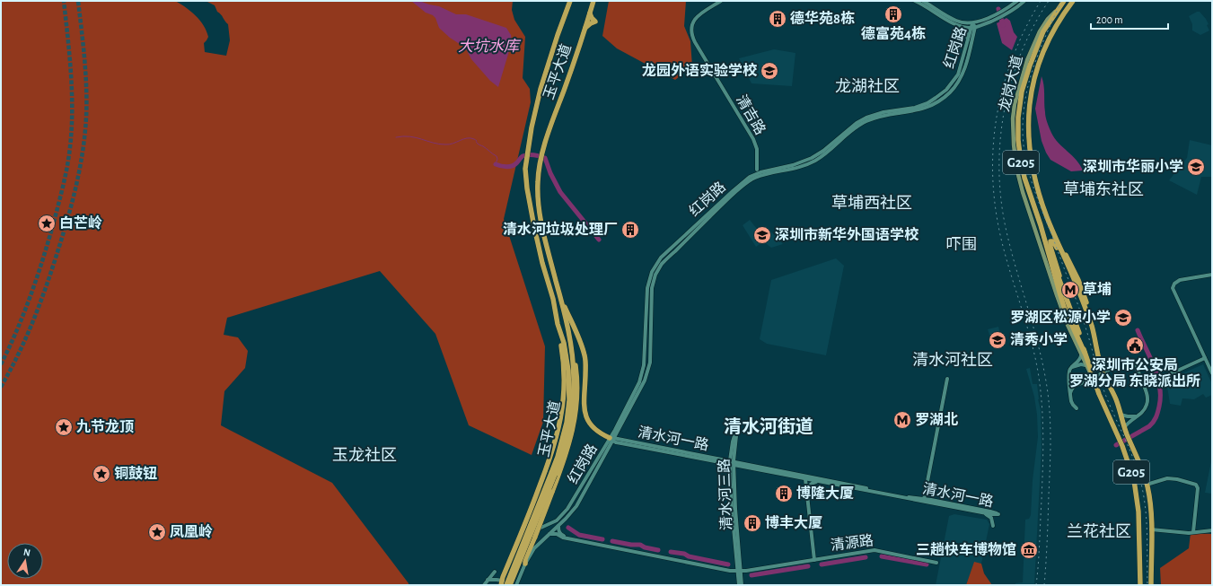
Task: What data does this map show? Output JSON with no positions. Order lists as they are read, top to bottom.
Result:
{
  "streets": {
    "highway": ["玉平大道", "龙岗大道", "G205"],
    "street": [
      "红岗路",
      "清吉路",
      "清水河一路",
      "清水河三路",
      "清源路"
    ]
  },
  "crossings": [
    ["红岗路", "玉平大道"],
    ["红岗路", "清水河一路"],
    ["红岗路", "清源路"],
    ["龙岗大道", "G205"],
    ["清水河一路", "清水河三路"],
    ["清水河三路", "清源路"]
  ],
  "districts": [
    "龙湖社区",
    "草埔东社区",
    "草埔西社区",
    "吓围",
    "清水河社区",
    "清水河街道",
    "玉龙社区",
    "兰花社区"
  ],
  "water": ["大坑水库"],
  "places": {
    "building": [
      "德富苑4栋",
      "德华苑8栋",
      "清水河垃圾处理厂",
      "博隆大厦",
      "博丰大厦"
    ],
    "school or university": [
      "龙园外语实验学校",
      "深圳市华丽小学",
      "深圳市新华外国语学校",
      "罗湖区松源小学",
      "清秀小学"
    ],
    "place": [
      "白芒岭",
      "九节龙顶",
      "铜鼓钮",
      "凤凰岭"
    ],
    "metro station": ["草埔", "罗湖北"],
    "public building": ["深圳市公安局 罗湖分局 东晓派出所"],
    "museum": ["三趟快车博物馆"]
  },
  "scale_bar": "200 m",
  "north": "top"
}
